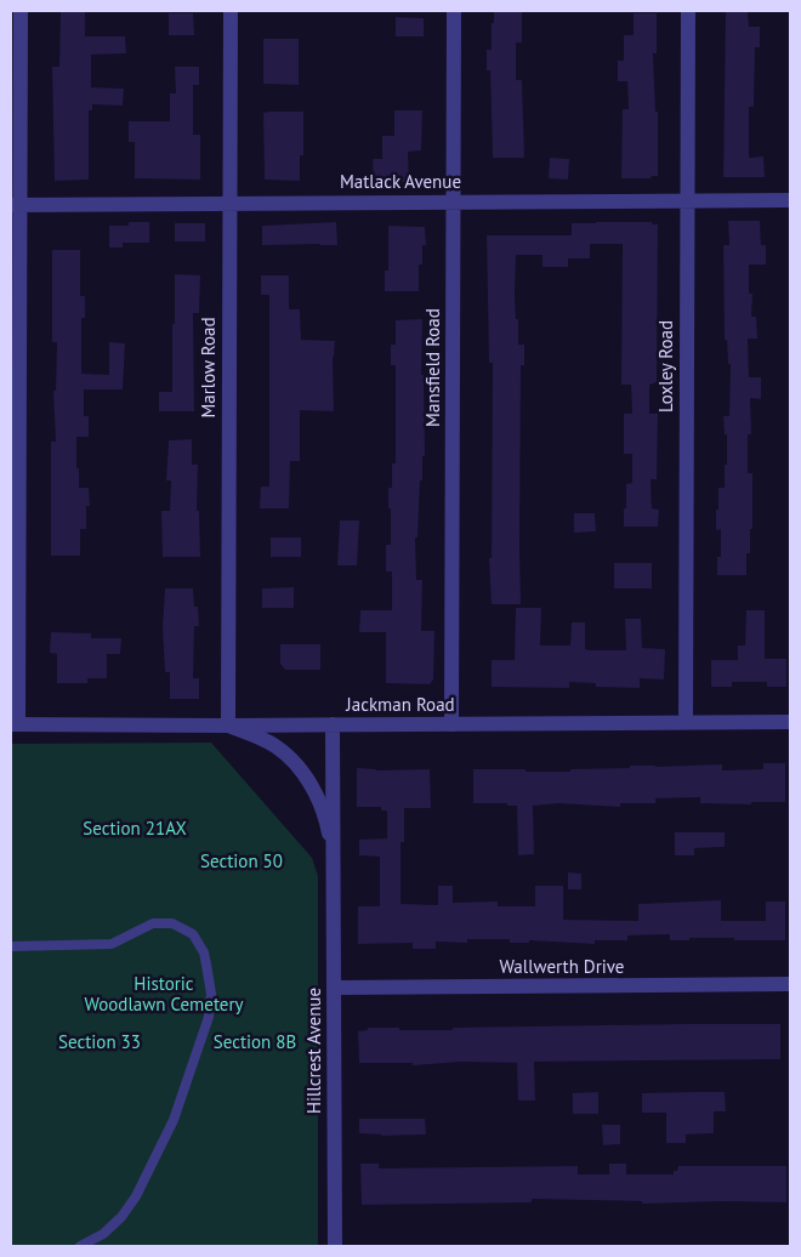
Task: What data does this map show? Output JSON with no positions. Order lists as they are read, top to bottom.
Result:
{
  "streets": {
    "street": [
      "Matlack Avenue",
      "Loxley Road",
      "Marlow Road",
      "Mansfield Road",
      "Jackman Road",
      "Wallwerth Drive",
      "Hillcrest Avenue"
    ]
  },
  "crossings": [
    ["Matlack Avenue", "Loxley Road"],
    ["Matlack Avenue", "Marlow Road"],
    ["Matlack Avenue", "Mansfield Road"],
    ["Loxley Road", "Jackman Road"],
    ["Marlow Road", "Jackman Road"],
    ["Marlow Road", "Hillcrest Avenue"],
    ["Mansfield Road", "Jackman Road"],
    ["Jackman Road", "Hillcrest Avenue"],
    ["Wallwerth Drive", "Hillcrest Avenue"]
  ],
  "parks": [
    "Section 21AX",
    "Section 50",
    "Historic Woodlawn Cemetery",
    "Section 33",
    "Section 8B"
  ]
}
